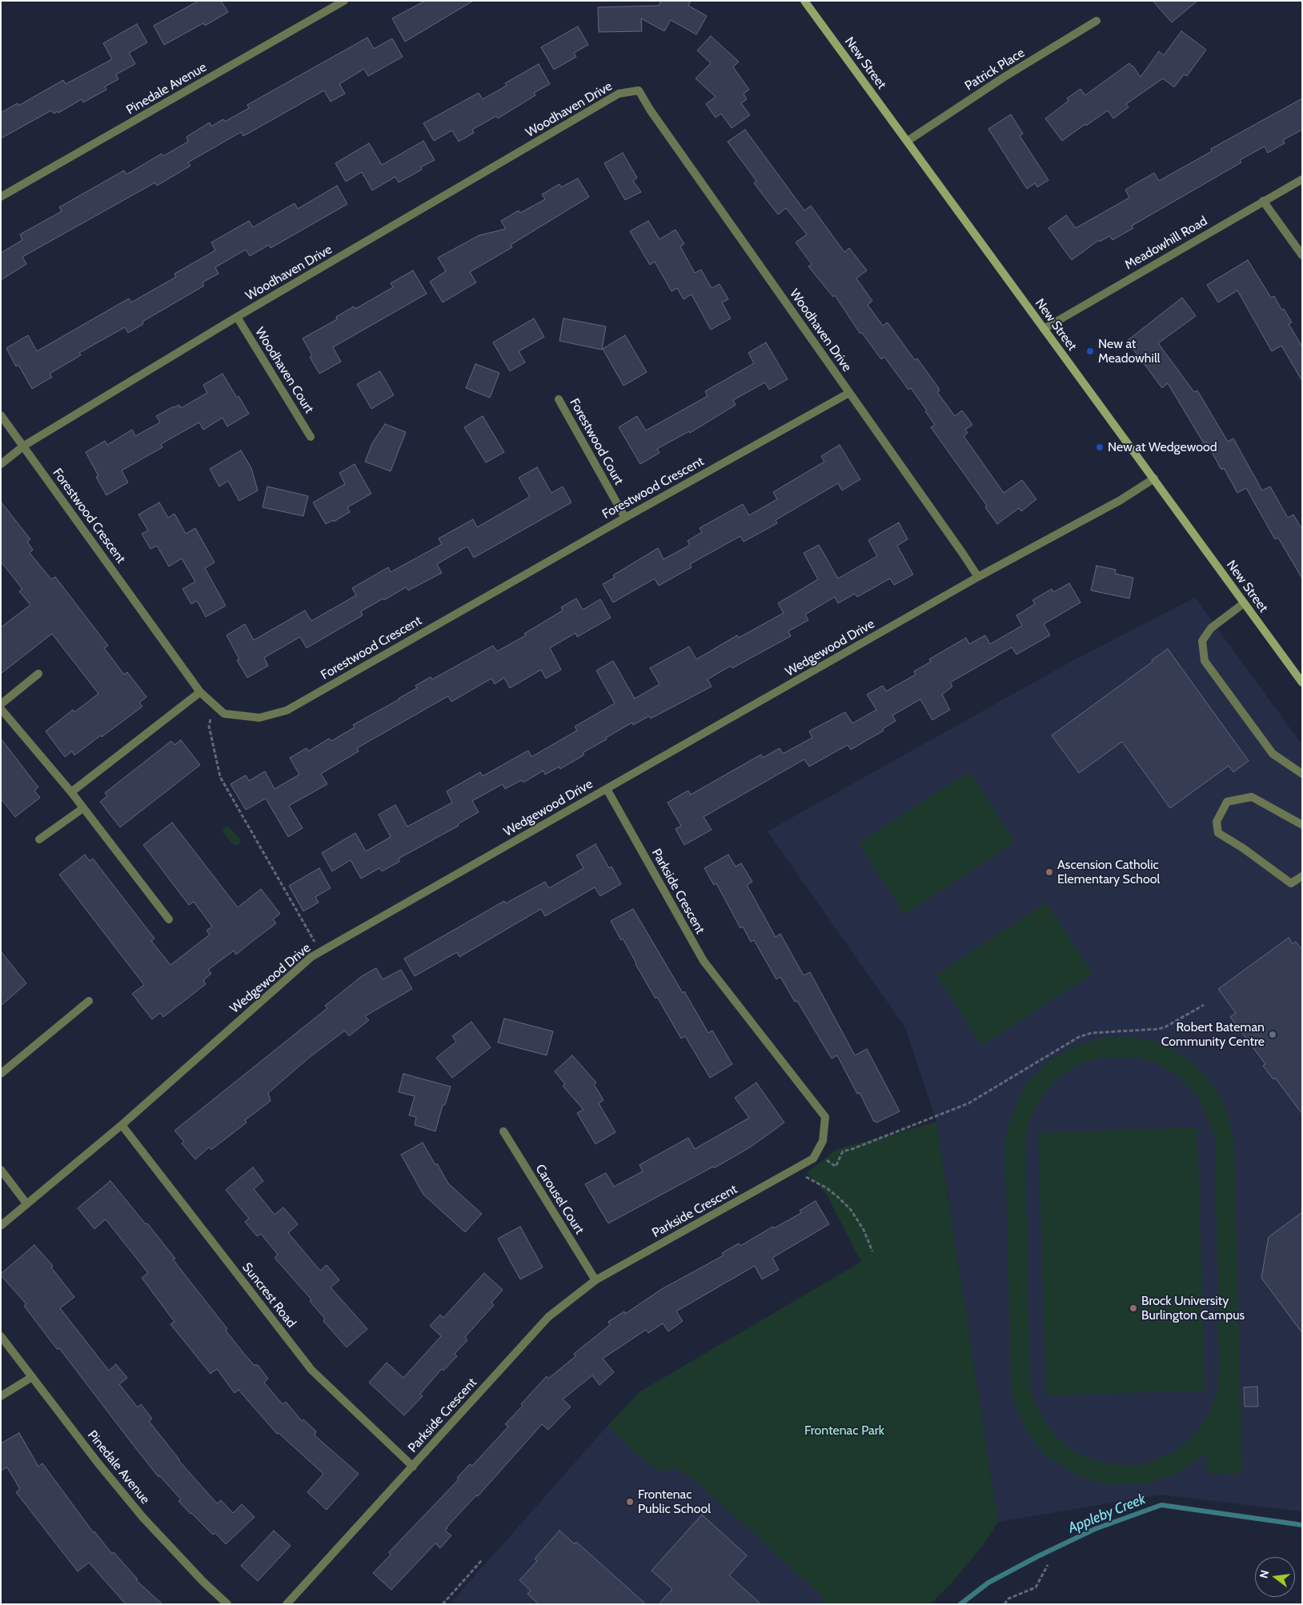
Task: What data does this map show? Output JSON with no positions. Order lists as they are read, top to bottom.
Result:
{
  "streets": {
    "main road": ["New Street"],
    "street": [
      "Patrick Place",
      "Pinedale Avenue",
      "Woodhaven Drive",
      "Meadowhill Road",
      "Woodhaven Court",
      "Forestwood Court",
      "Forestwood Crescent",
      "Wedgewood Drive",
      "Parkside Crescent",
      "Carousel Court",
      "Suncrest Road"
    ]
  },
  "crossings": [
    ["New Street", "Patrick Place"],
    ["New Street", "Meadowhill Road"],
    ["New Street", "Wedgewood Drive"],
    ["Woodhaven Drive", "Woodhaven Court"],
    ["Woodhaven Drive", "Forestwood Crescent"],
    ["Woodhaven Drive", "Wedgewood Drive"],
    ["Forestwood Court", "Forestwood Crescent"],
    ["Wedgewood Drive", "Parkside Crescent"],
    ["Wedgewood Drive", "Suncrest Road"],
    ["Parkside Crescent", "Carousel Court"],
    ["Parkside Crescent", "Suncrest Road"]
  ],
  "water": ["Appleby Creek"],
  "parks": ["Frontenac Park"],
  "places": [
    "New at Meadowhill",
    "New at Wedgewood",
    "Ascension Catholic Elementary School",
    "Robert Bateman Community Centre",
    "Brock University Burlington Campus",
    "Frontenac Public School"
  ],
  "north": "left"
}
